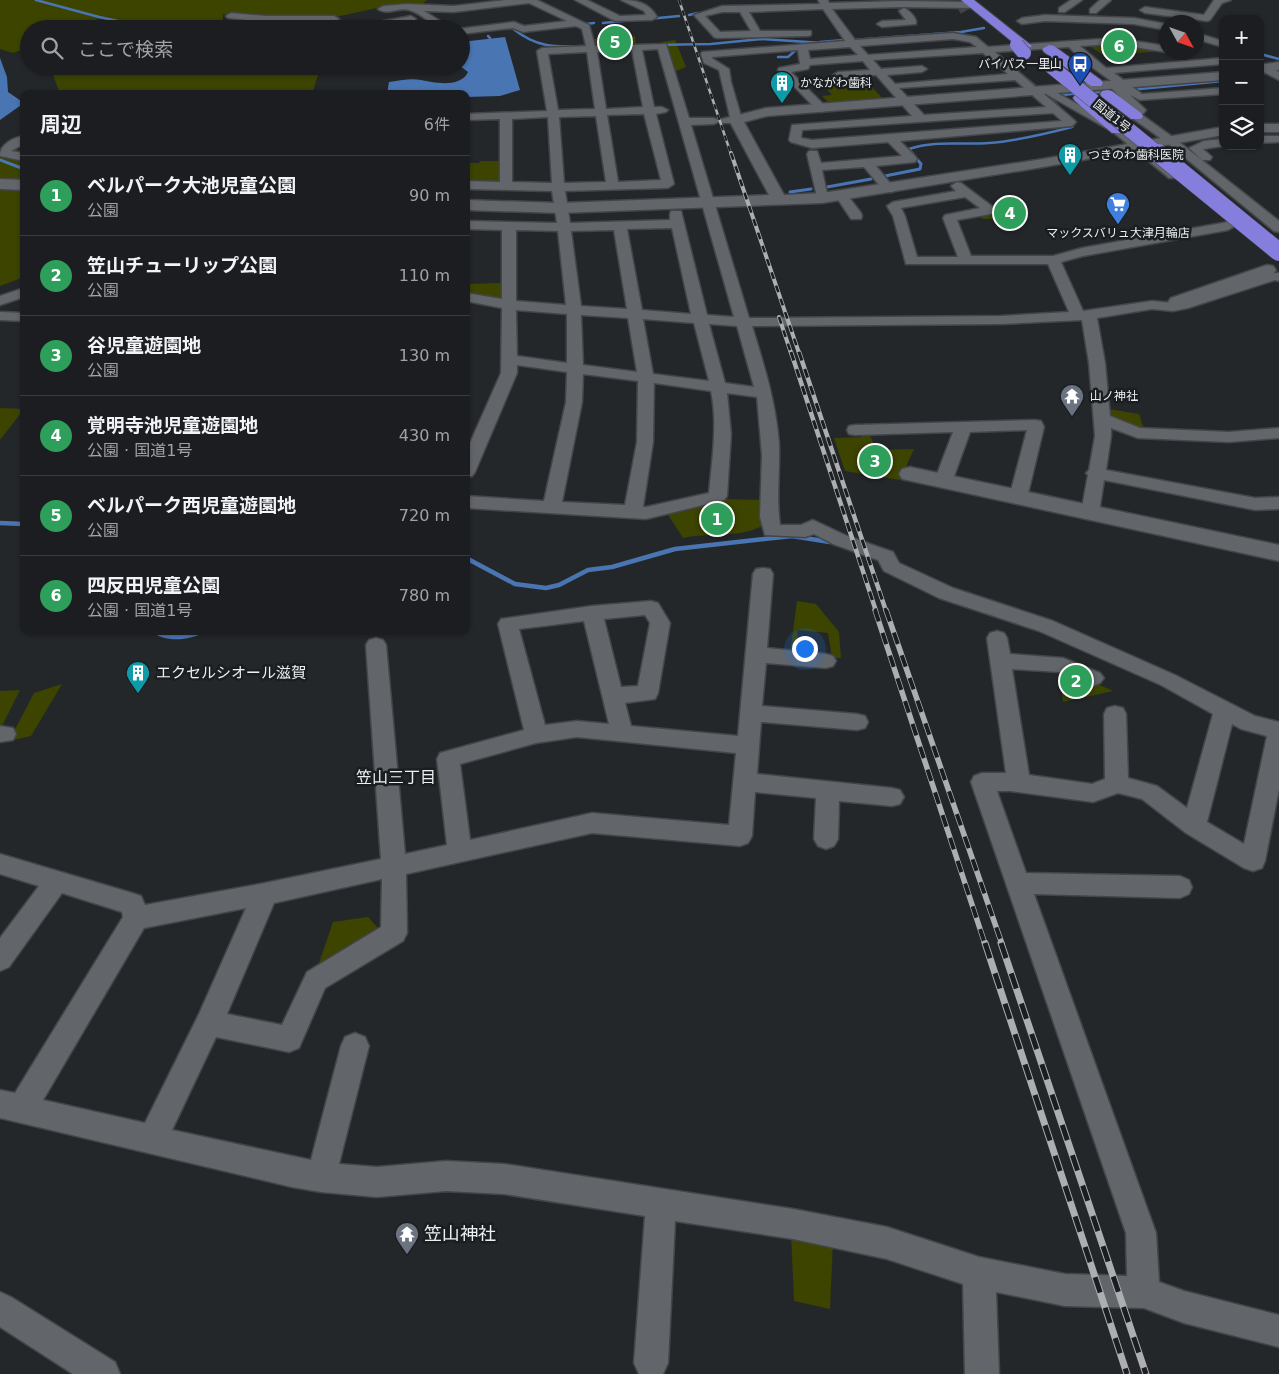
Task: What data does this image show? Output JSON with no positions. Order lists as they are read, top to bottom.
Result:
{
  "streets": {
    "highway": ["国道1号"]
  },
  "districts": ["笠山三丁目"],
  "places": {
    "bus stop": ["バイパス一里山"],
    "building": ["かながわ歯科", "つきのわ歯科医院", "エクセルシオール滋賀"],
    "supermarket": ["マックスバリュ大津月輪店"],
    "temple": ["山ノ神社", "笠山神社"]
  },
  "north": "bottom right",
  "page": {
    "map_buttons": ["+", "−"],
    "search": "ここで検索",
    "pins": [
      "5",
      "6",
      "4",
      "3",
      "1",
      "2"
    ],
    "heading": ["周辺", "6件"],
    "list": [
      {
        "mark": "1",
        "name": "ベルパーク大池児童公園",
        "note": "公園",
        "value": "90 m"
      },
      {
        "mark": "2",
        "name": "笠山チューリップ公園",
        "note": "公園",
        "value": "110 m"
      },
      {
        "mark": "3",
        "name": "谷児童遊園地",
        "note": "公園",
        "value": "130 m"
      },
      {
        "mark": "4",
        "name": "覚明寺池児童遊園地",
        "note": "公園 · 国道1号",
        "value": "430 m"
      },
      {
        "mark": "5",
        "name": "ベルパーク西児童遊園地",
        "note": "公園",
        "value": "720 m"
      },
      {
        "mark": "6",
        "name": "四反田児童公園",
        "note": "公園 · 国道1号",
        "value": "780 m"
      }
    ]
  }
}
